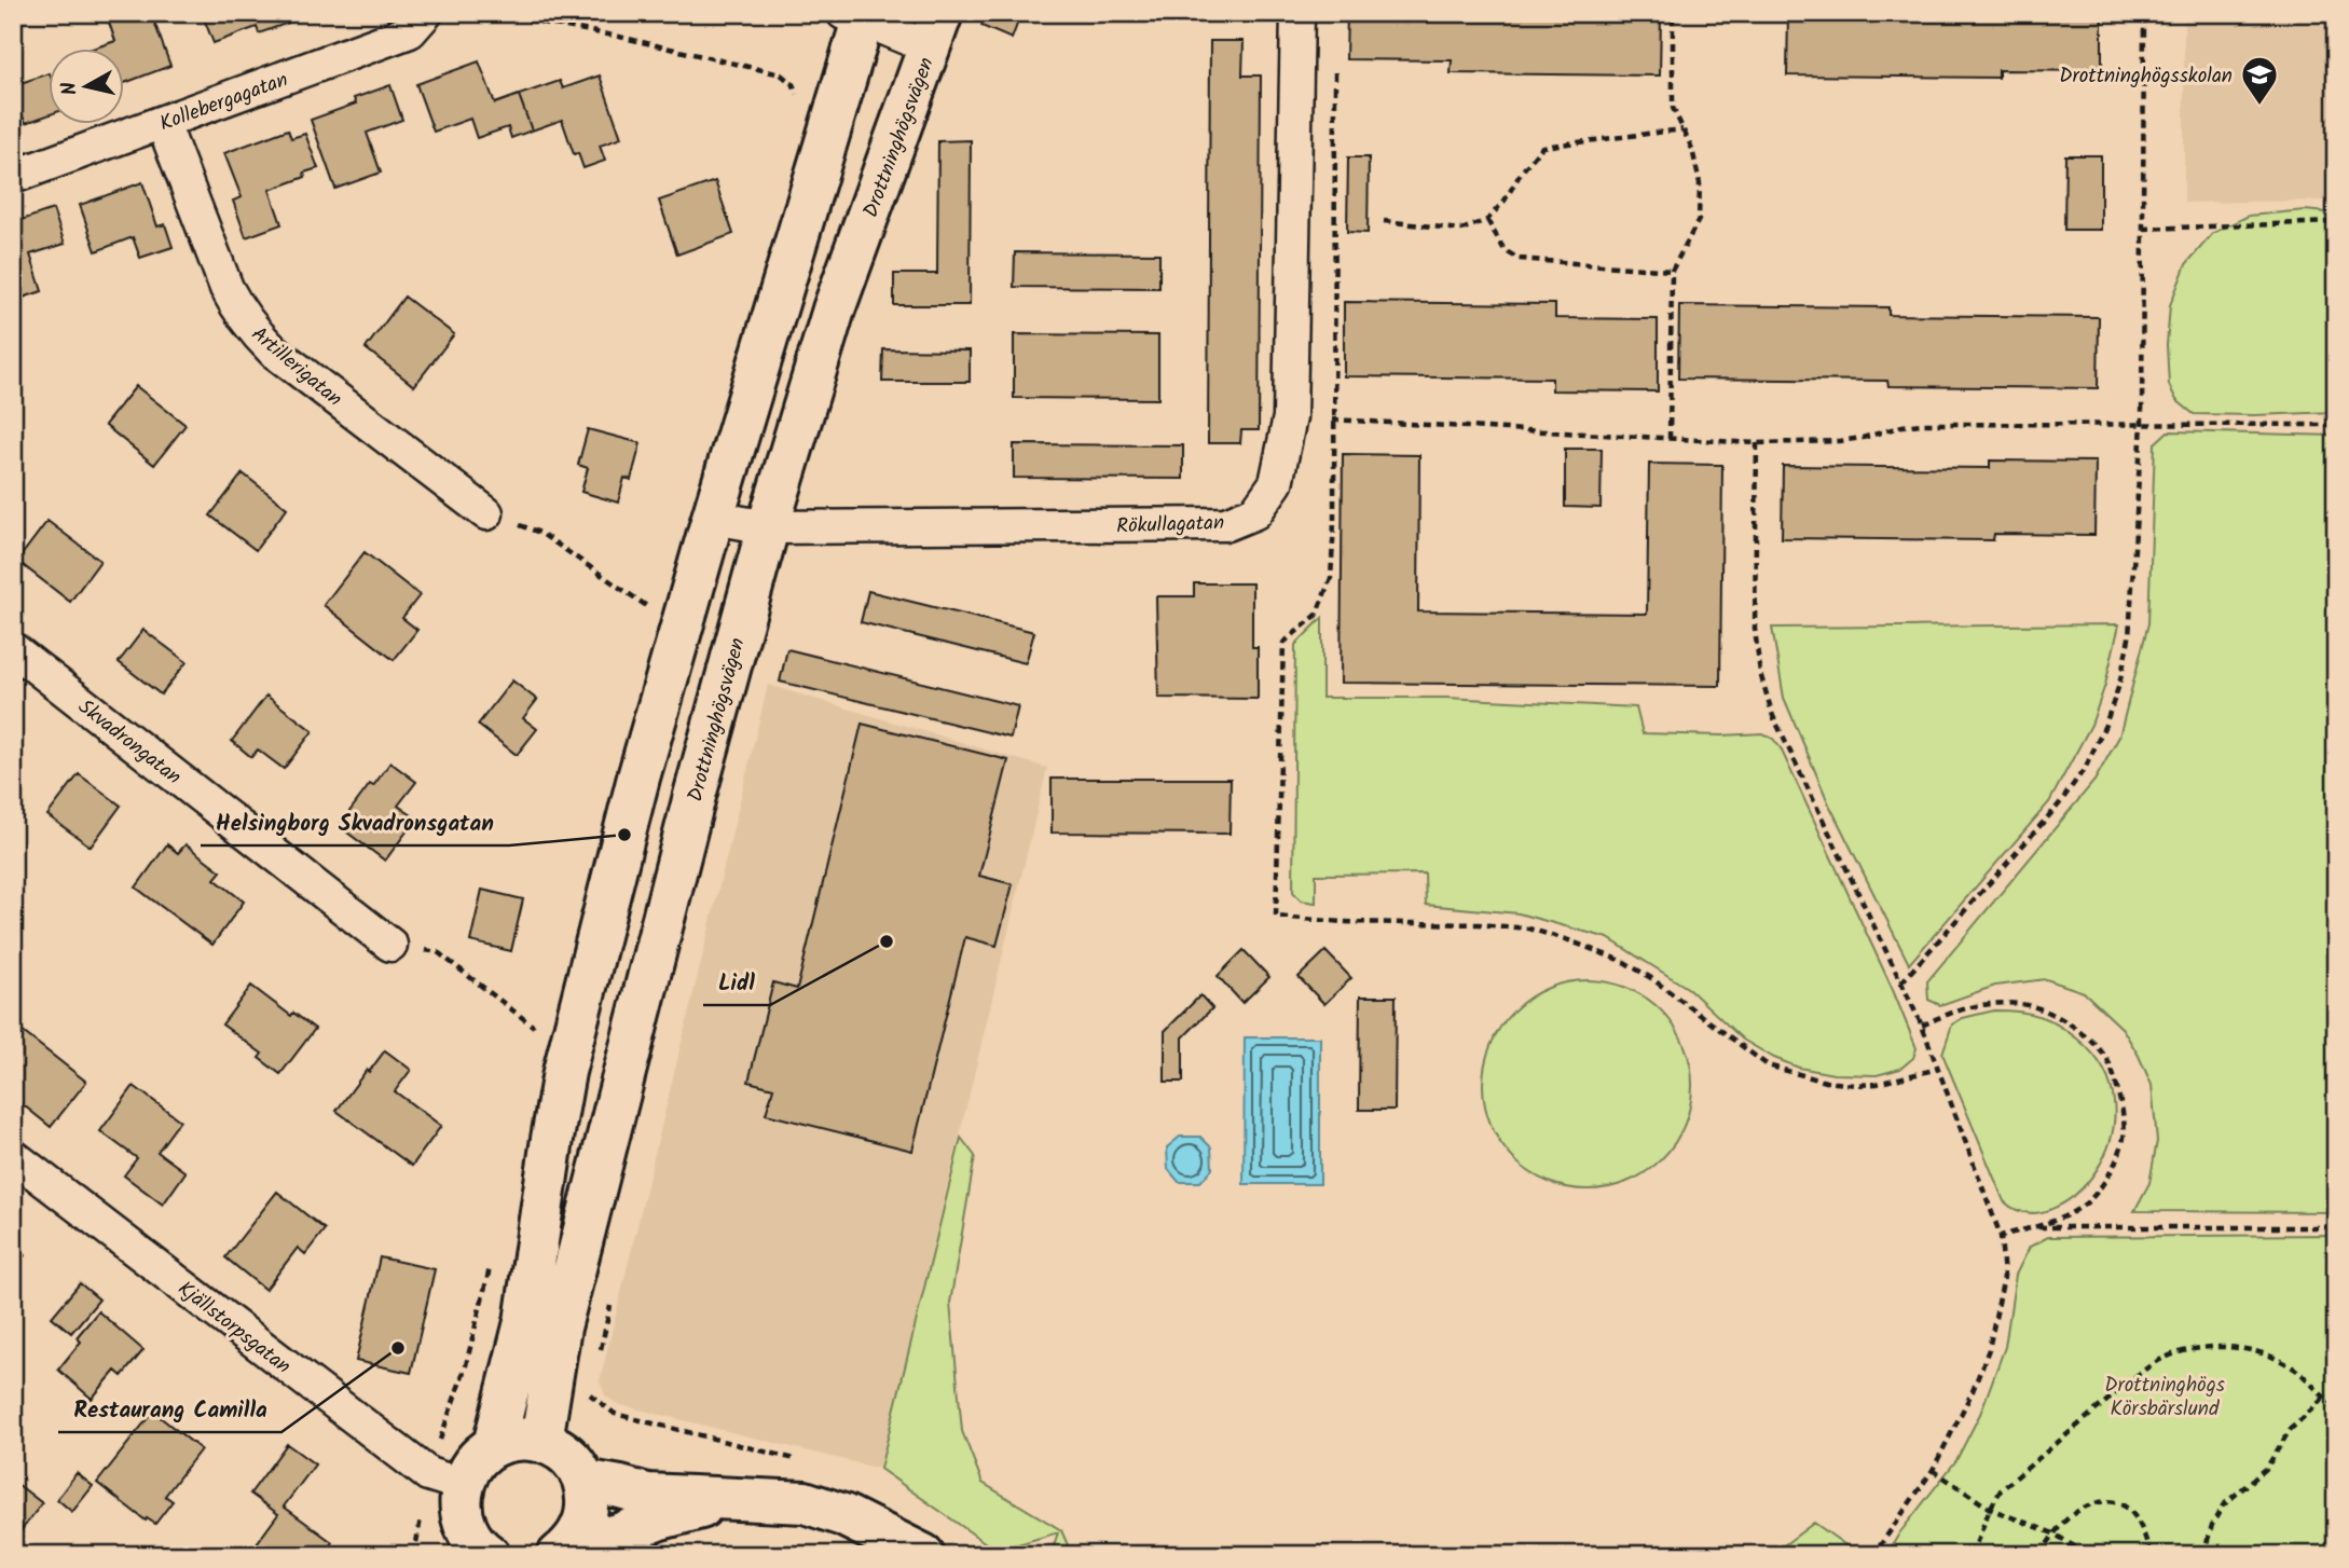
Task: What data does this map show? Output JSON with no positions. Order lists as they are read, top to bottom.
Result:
{
  "streets": {
    "street": [
      "Kollebergagatan",
      "Drottninghögsvägen",
      "Artillerigatan",
      "Rökullagatan",
      "Skvadrongatan",
      "Kjällstorpsgatan"
    ]
  },
  "crossings": [
    ["Kollebergagatan", "Artillerigatan"],
    ["Drottninghögsvägen", "Rökullagatan"]
  ],
  "parks": ["Drottninghögs Körsbärslund"],
  "places": {
    "school or university": ["Drottninghögsskolan"],
    "other": ["Helsingborg Skvadronsgatan", "Lidl", "Restaurang Camilla"]
  },
  "north": "left"
}
